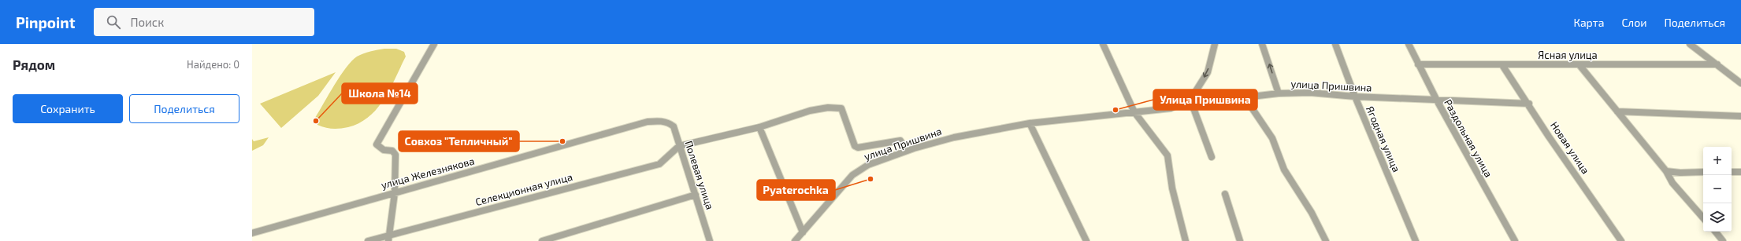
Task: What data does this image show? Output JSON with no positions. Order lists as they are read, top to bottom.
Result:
{
  "streets": {
    "street": [
      "Ясная улица",
      "улица Пришвина",
      "Раздольная улица",
      "Ягодная улица",
      "Новая улица",
      "улица Железнякова",
      "Полевая улица",
      "Селекционная улица"
    ]
  },
  "crossings": [
    ["Ясная улица", "Раздольная улица"],
    ["Ясная улица", "Новая улица"],
    ["улица Пришвина", "Раздольная улица"],
    ["улица Пришвина", "Ягодная улица"],
    ["улица Пришвина", "Новая улица"],
    ["улица Железнякова", "Полевая улица"],
    ["Полевая улица", "Селекционная улица"]
  ],
  "places": [
    "Улица Пришвина",
    "Школа №14",
    "Совхоз \"Тепличный\"",
    "Pyaterochka"
  ],
  "page": {
    "header": "Pinpoint",
    "search": "Поиск",
    "nav": ["Карта", "Слои", "Поделиться"],
    "heading": ["Рядом", "Найдено: 0"],
    "buttons": ["Сохранить", "Поделиться"],
    "map_buttons": ["+", "−"]
  }
}
